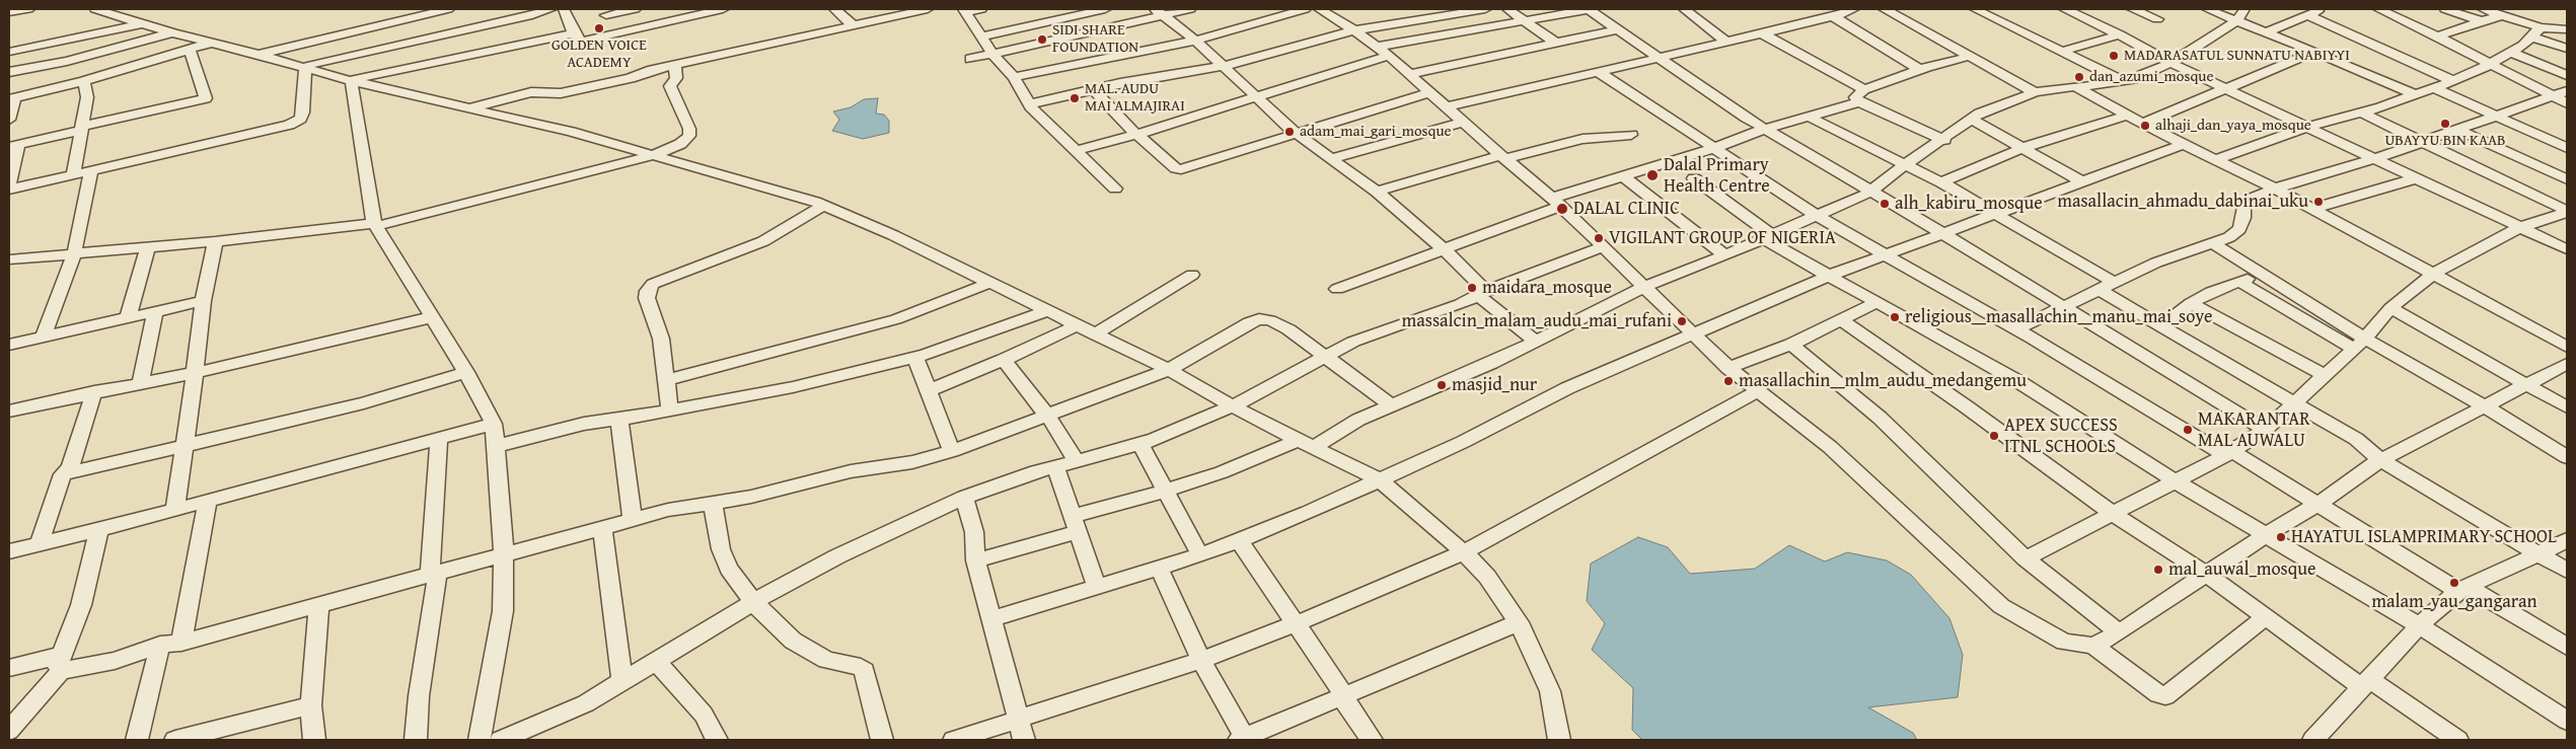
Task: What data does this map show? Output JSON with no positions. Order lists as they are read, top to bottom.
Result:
{
  "places": [
    "GOLDEN VOICE ACADEMY",
    "SIDI SHARE FOUNDATION",
    "MADARASATUL SUNNATU NABIYYI",
    "dan_azumi_mosque",
    "MAL. AUDU MAI ALMAJIRAI",
    "UBAYYU BIN KAAB",
    "alhaji_dan_yaya_mosque",
    "adam_mai_gari_mosque",
    "Dalal Primary Health Centre",
    "masallacin_ahmadu_dabinai_uku",
    "alh_kabiru_mosque",
    "DALAL CLINIC",
    "VIGILANT GROUP OF NIGERIA",
    "maidara_mosque",
    "religious__masallachin__manu_mai_soye",
    "massalcin_malam_audu_mai_rufani",
    "masallachin__mlm_audu_medangemu",
    "masjid_nur",
    "MAKARANTAR MAL AUWALU",
    "APEX SUCCESS ITNL SCHOOLS",
    "HAYATUL ISLAMPRIMARY SCHOOL",
    "mal_auwal_mosque",
    "malam_yau_gangaran"
  ]
}
